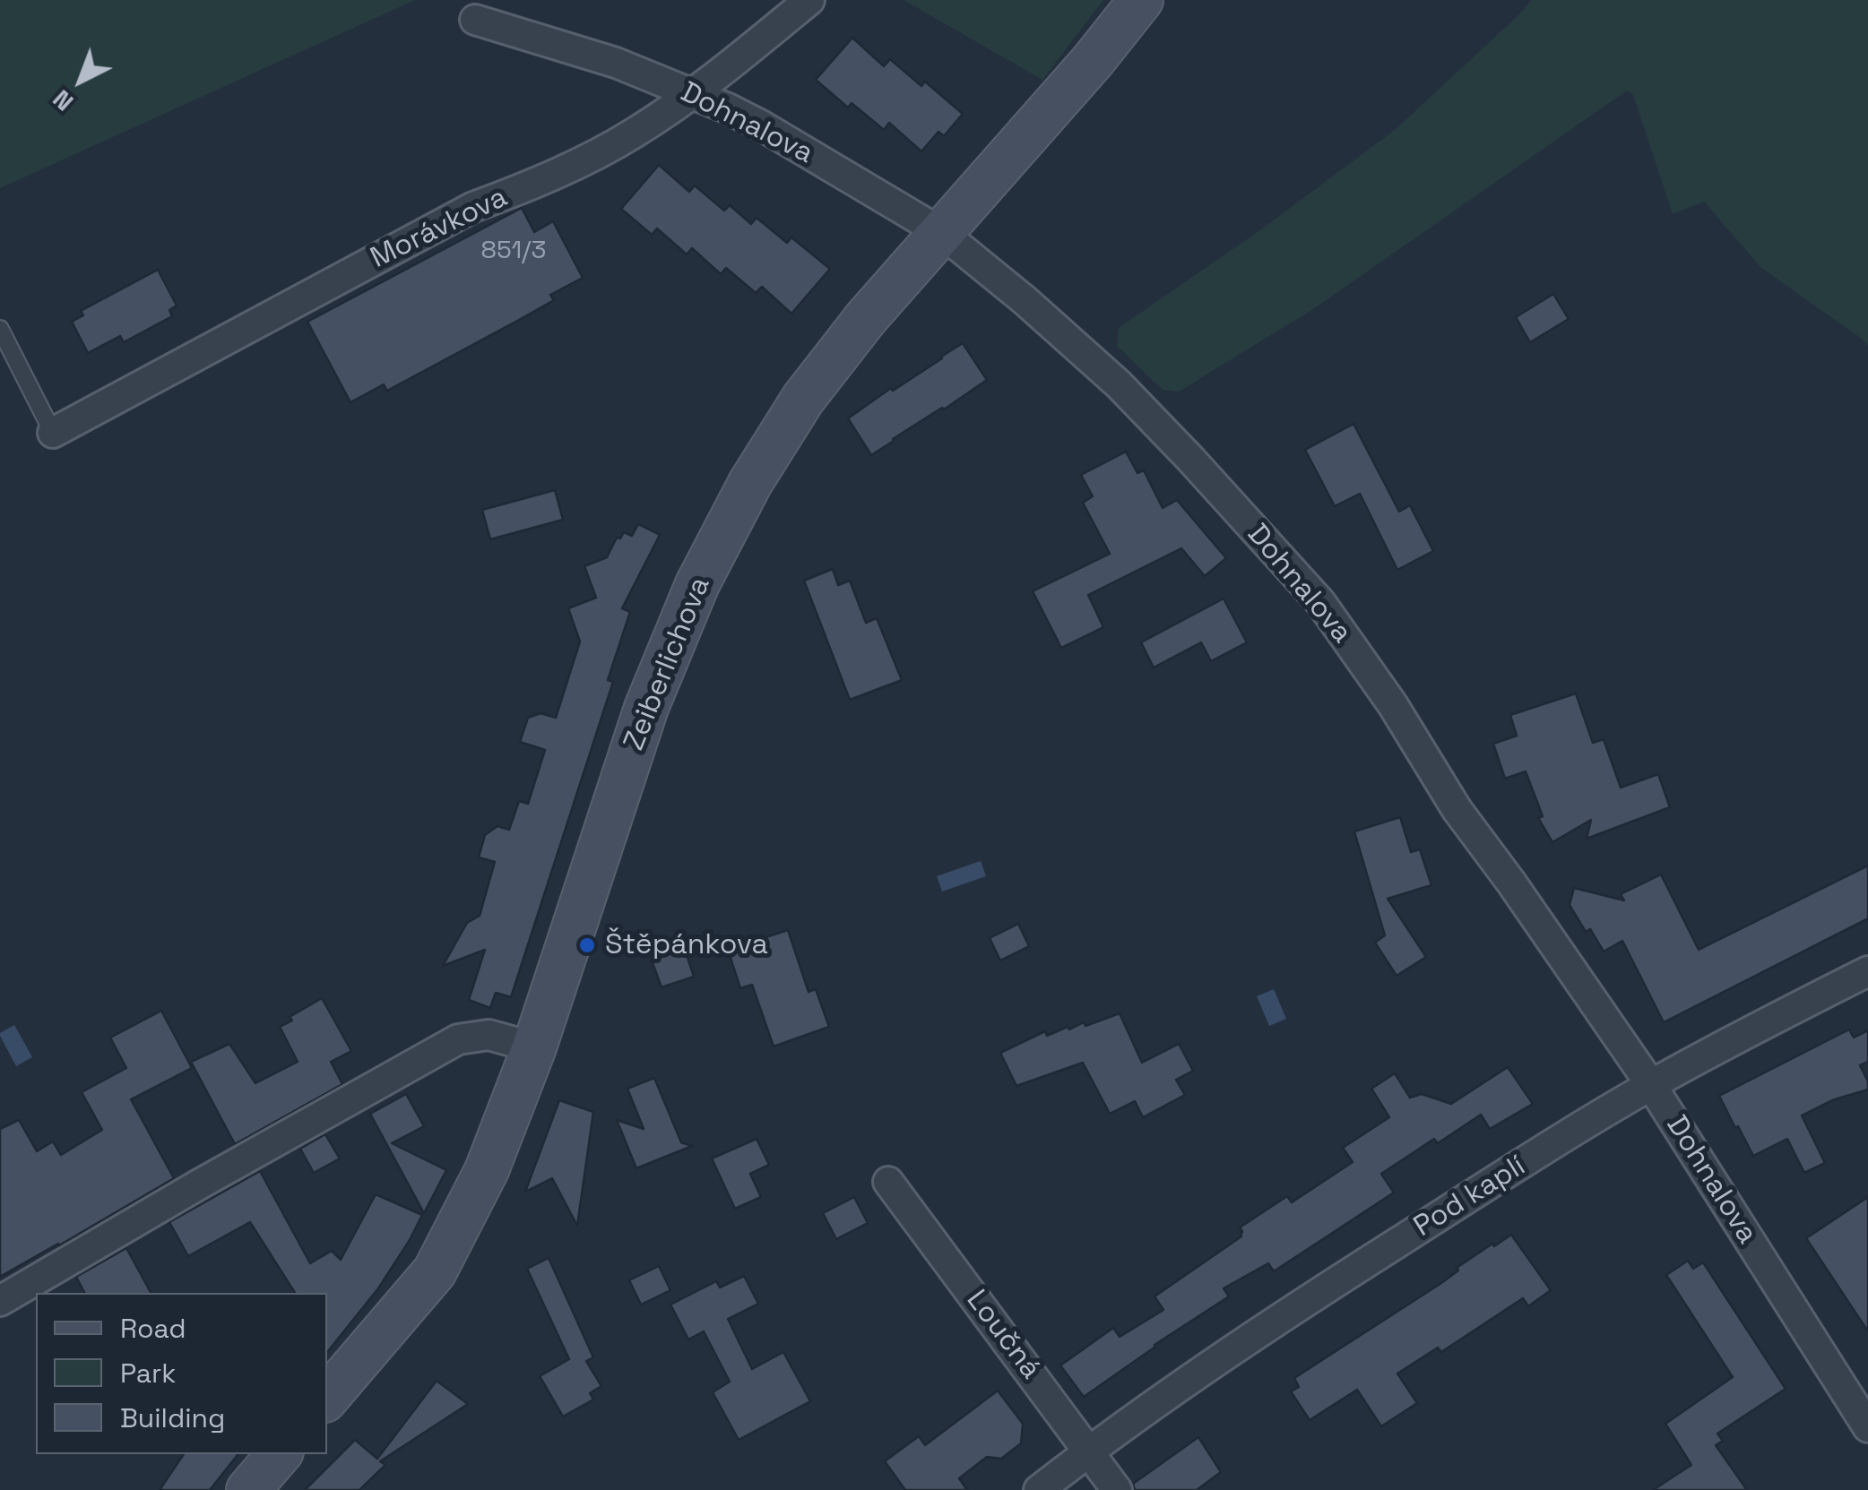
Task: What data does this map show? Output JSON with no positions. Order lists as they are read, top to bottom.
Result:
{
  "streets": {
    "street": [
      "Dohnalova",
      "Morávkova",
      "Zeiberlichova",
      "Pod kaplí",
      "Loučná"
    ]
  },
  "crossings": [
    ["Dohnalova", "Morávkova"],
    ["Dohnalova", "Zeiberlichova"],
    ["Dohnalova", "Pod kaplí"],
    ["Pod kaplí", "Loučná"]
  ],
  "places": ["Štěpánkova"],
  "house_numbers": ["851/3"],
  "legend": ["Road", "Park", "Building"],
  "north": "bottom left"
}
